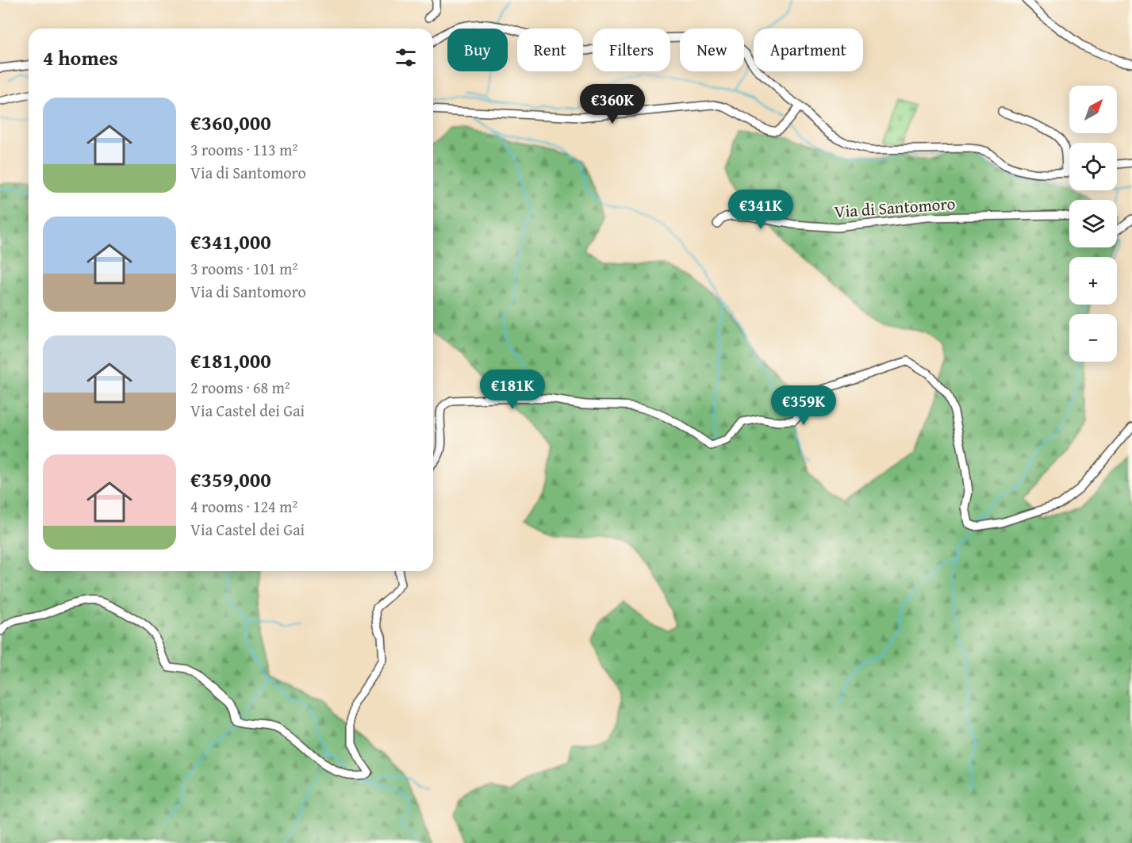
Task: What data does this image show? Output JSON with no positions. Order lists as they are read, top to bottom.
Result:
{
  "streets": {
    "street": ["Via di Santomoro"]
  },
  "north": "top right",
  "page": {
    "chip": [
      "Buy",
      "Rent",
      "Filters",
      "New",
      "Apartment"
    ],
    "heading": "4 homes",
    "price": [
      "€360K",
      "€341K",
      "€181K",
      "€359K"
    ],
    "map_buttons": ["+", "−"],
    "list": [
      {
        "name": "€360,000",
        "note": "3 rooms · 113 m² · Via di Santomoro"
      },
      {
        "name": "€341,000",
        "note": "3 rooms · 101 m² · Via di Santomoro"
      },
      {
        "name": "€181,000",
        "note": "2 rooms · 68 m² · Via Castel dei Gai"
      },
      {
        "name": "€359,000",
        "note": "4 rooms · 124 m² · Via Castel dei Gai"
      }
    ]
  }
}
